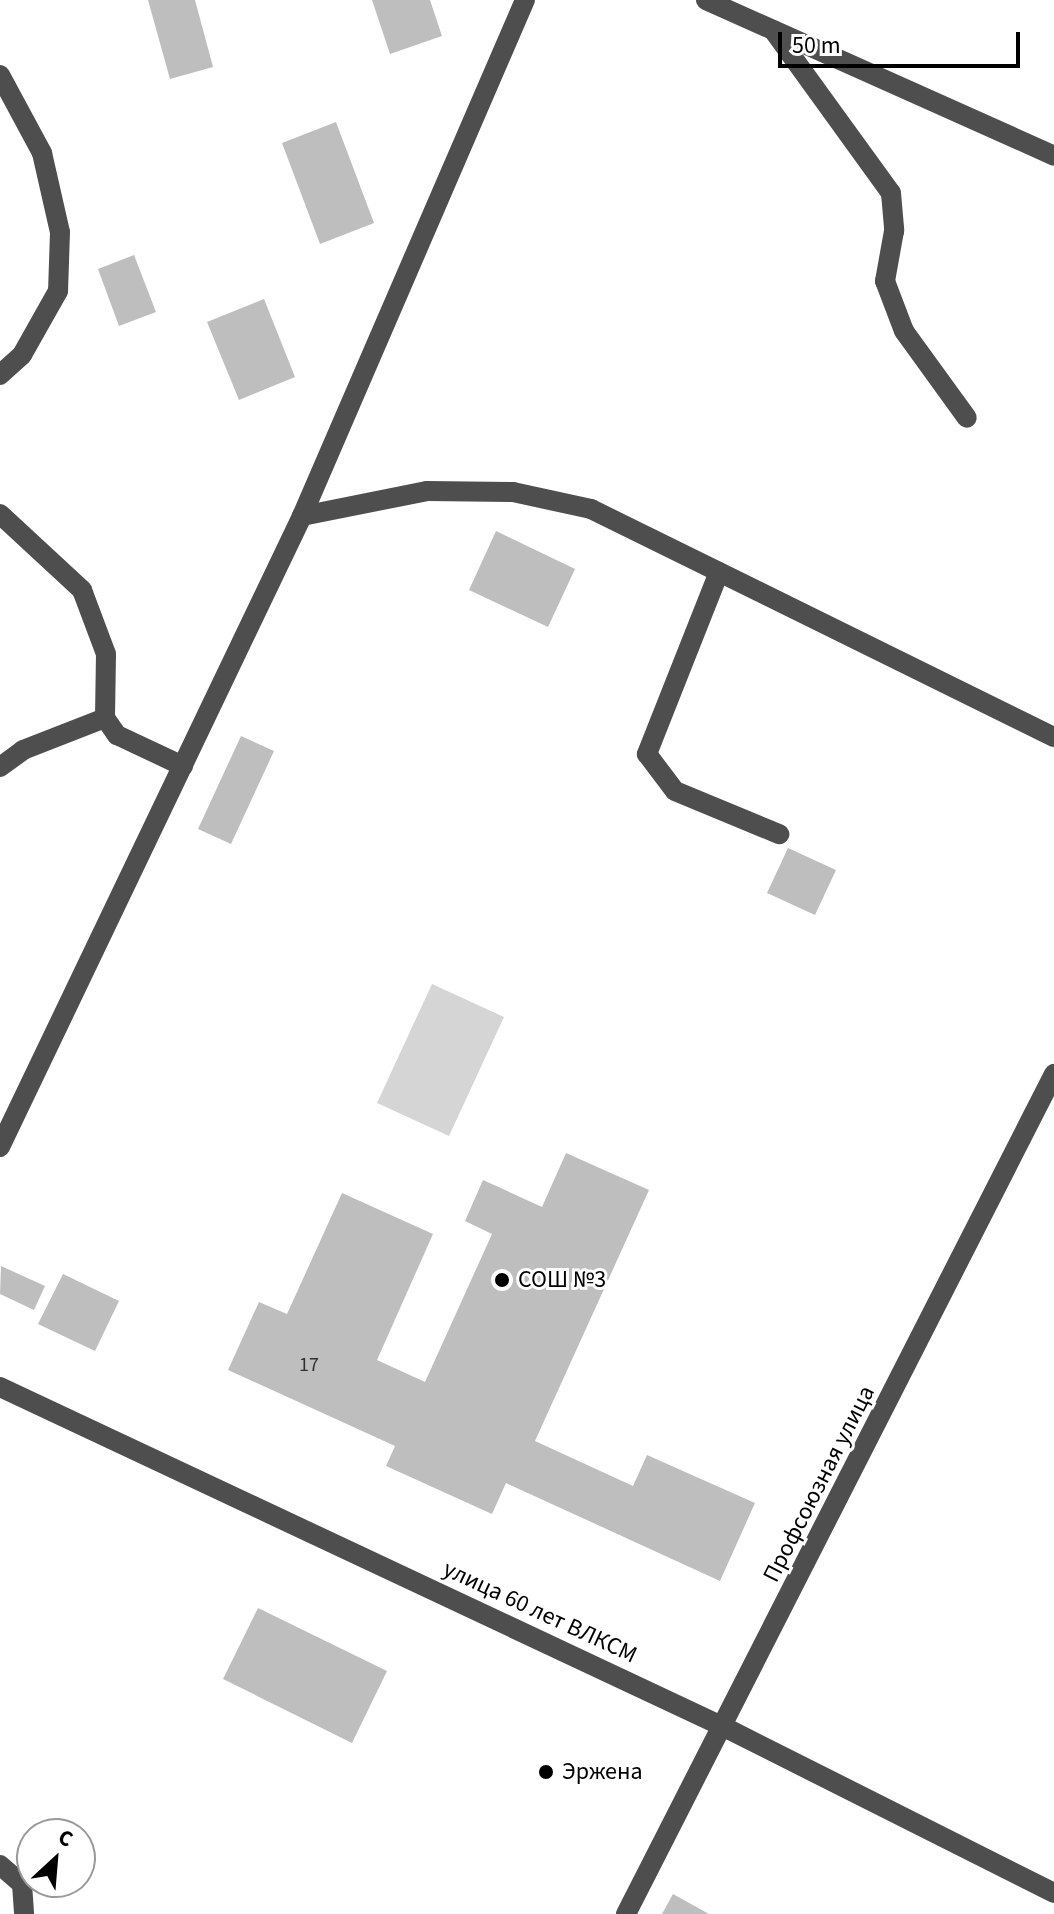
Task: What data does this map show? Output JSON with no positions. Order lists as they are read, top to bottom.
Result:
{
  "streets": {
    "street": ["Профсоюзная улица", "улица 60 лет ВЛКСМ"]
  },
  "crossings": [
    ["Профсоюзная улица", "улица 60 лет ВЛКСМ"]
  ],
  "places": ["СОШ №3", "Эржена"],
  "house_numbers": ["17"],
  "scale_bar": "50 m",
  "north": "top right"
}
